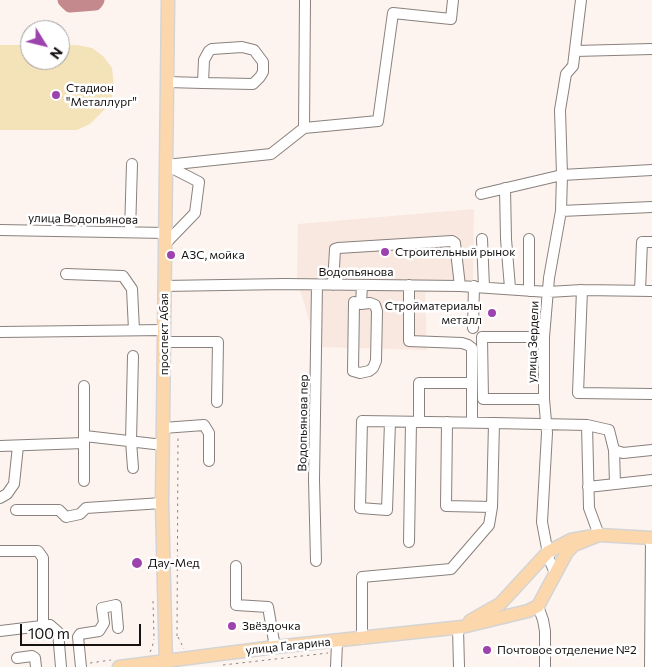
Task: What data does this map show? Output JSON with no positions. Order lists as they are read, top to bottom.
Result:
{
  "streets": {
    "main road": ["проспект Абая", "улица Гагарина"],
    "street": [
      "улица Водопьянова",
      "Водопьянова",
      "улица Зердели",
      "Водопьянова пер"
    ]
  },
  "crossings": [
    ["улица Водопьянова", "проспект Абая"],
    ["Водопьянова", "проспект Абая"],
    ["Водопьянова", "улица Зердели"],
    ["Водопьянова", "Водопьянова пер"],
    ["проспект Абая", "улица Гагарина"],
    ["улица Зердели", "улица Гагарина"]
  ],
  "places": [
    "Стадион \"Металлург\"",
    "Строительный рынок",
    "АЗС, мойка",
    "Стройматериалы металл",
    "Дау-Мед",
    "Звёздочка",
    "Почтовое отделение №2"
  ],
  "scale_bar": "100 m",
  "north": "bottom right"
}
